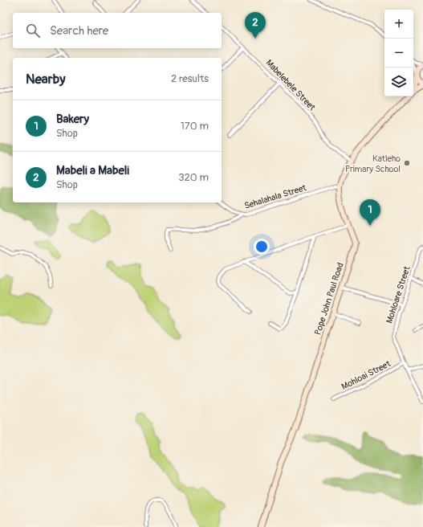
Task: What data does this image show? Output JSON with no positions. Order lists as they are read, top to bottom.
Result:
{
  "streets": {
    "main road": ["Pope John Paul Road"],
    "street": [
      "Mabelebele Street",
      "Sehalahala Street",
      "Mohloare Street",
      "Mohloai Street"
    ]
  },
  "crossings": [
    ["Mabelebele Street", "Pope John Paul Road"],
    ["Sehalahala Street", "Pope John Paul Road"],
    ["Mohloare Street", "Mohloai Street"]
  ],
  "places": ["Katleho Primary School"],
  "page": {
    "map_buttons": ["+", "−"],
    "pins": ["2", "1"],
    "search": "Search here",
    "heading": ["Nearby", "2 results"],
    "list": [
      {
        "mark": "1",
        "name": "Bakery",
        "note": "Shop",
        "value": "170 m"
      },
      {
        "mark": "2",
        "name": "Mabeli a Mabeli",
        "note": "Shop",
        "value": "320 m"
      }
    ]
  }
}
